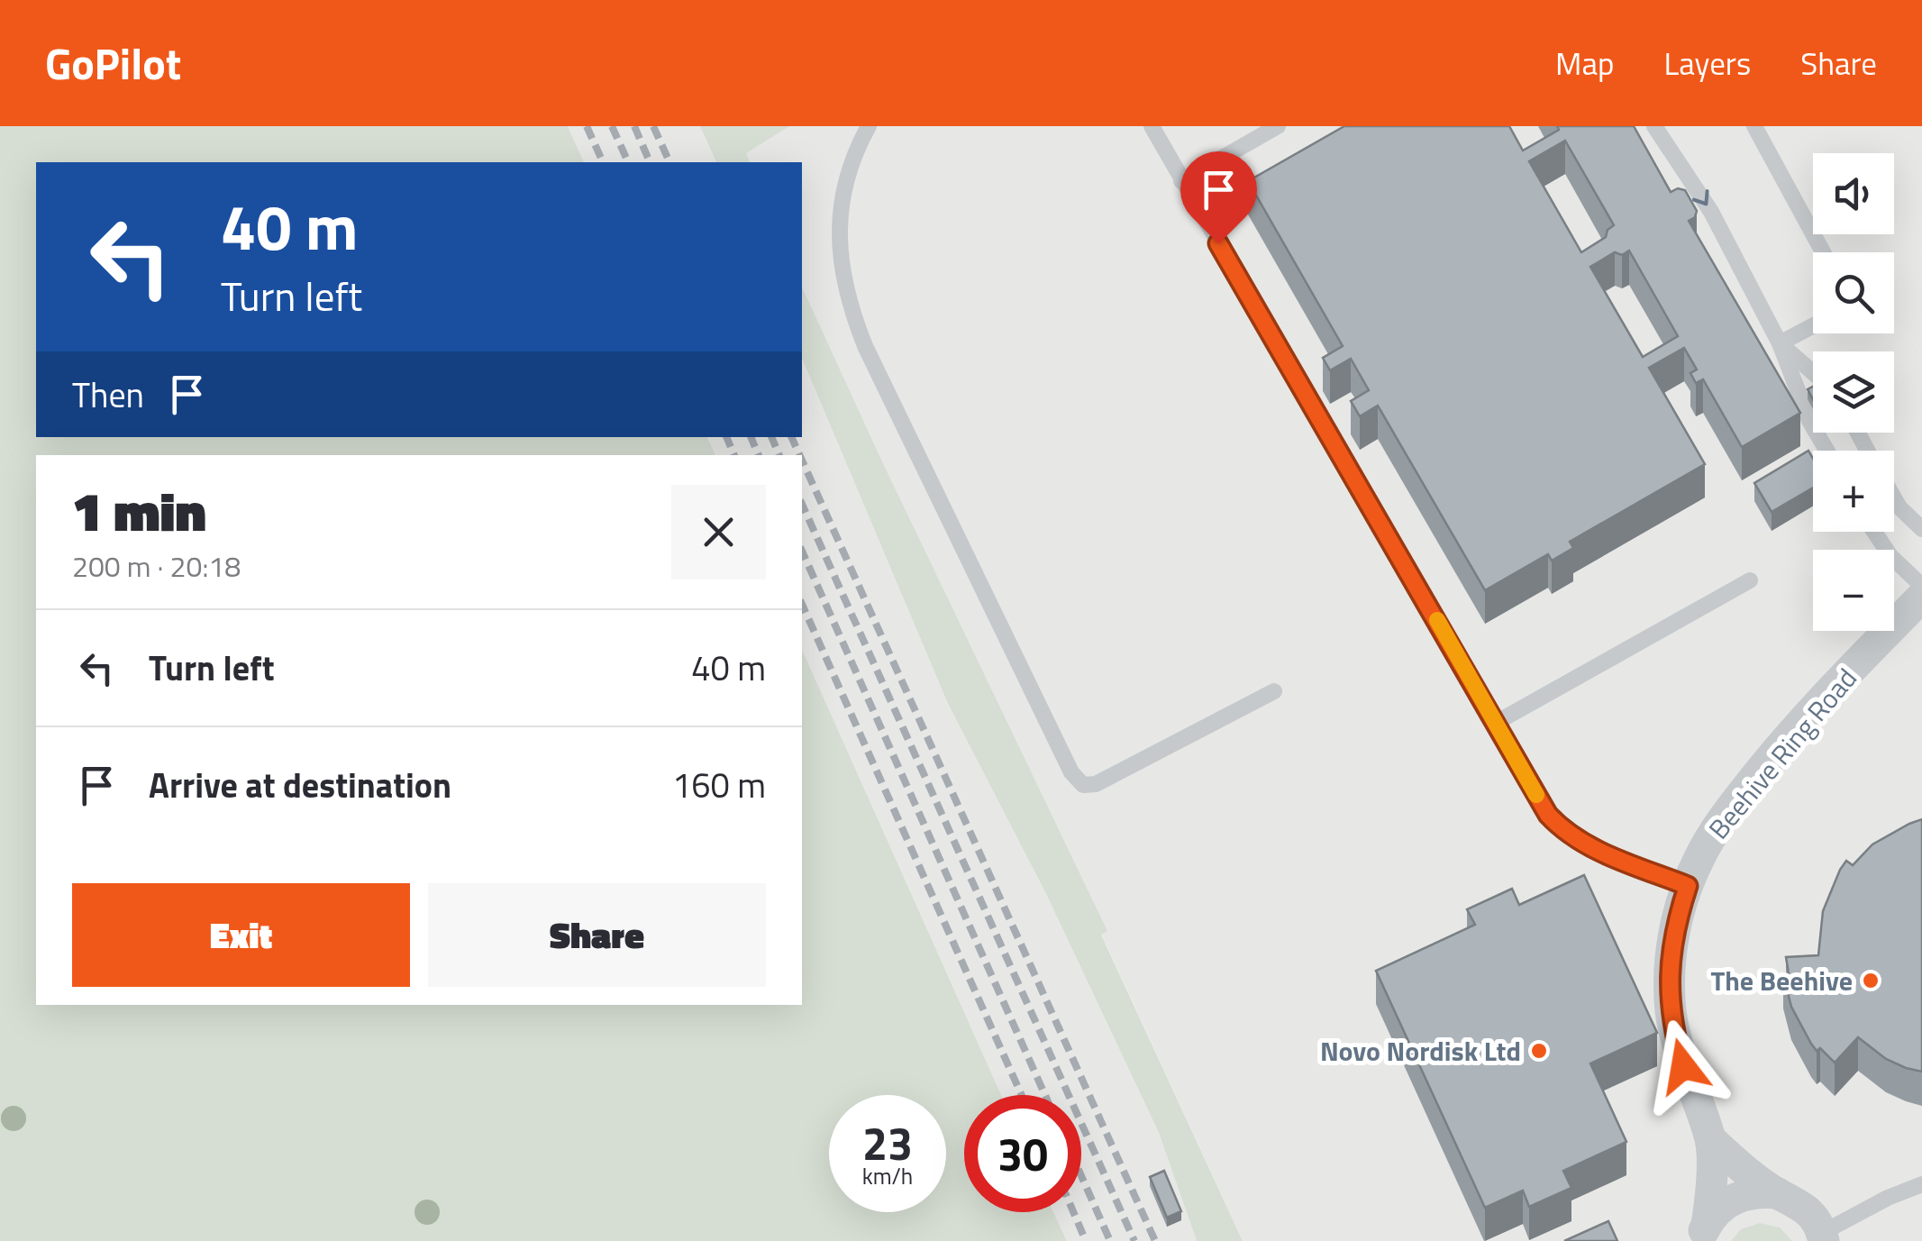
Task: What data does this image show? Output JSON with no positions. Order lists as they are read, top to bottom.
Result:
{
  "streets": {
    "street": ["Beehive Ring Road"]
  },
  "places": ["The Beehive", "Novo Nordisk Ltd"],
  "page": {
    "header": "GoPilot",
    "nav": ["Map", "Layers", "Share"],
    "map_buttons": ["+", "−"],
    "turn": ["40 m", "Turn left"],
    "then": "Then",
    "heading": ["1 min", "200 m · 20:18"],
    "list": [
      {
        "name": "Turn left",
        "value": "40 m"
      },
      {
        "name": "Arrive at destination",
        "value": "160 m"
      }
    ],
    "buttons": ["Exit", "Share"],
    "speed": "23 km/h",
    "limit": "30"
  }
}
